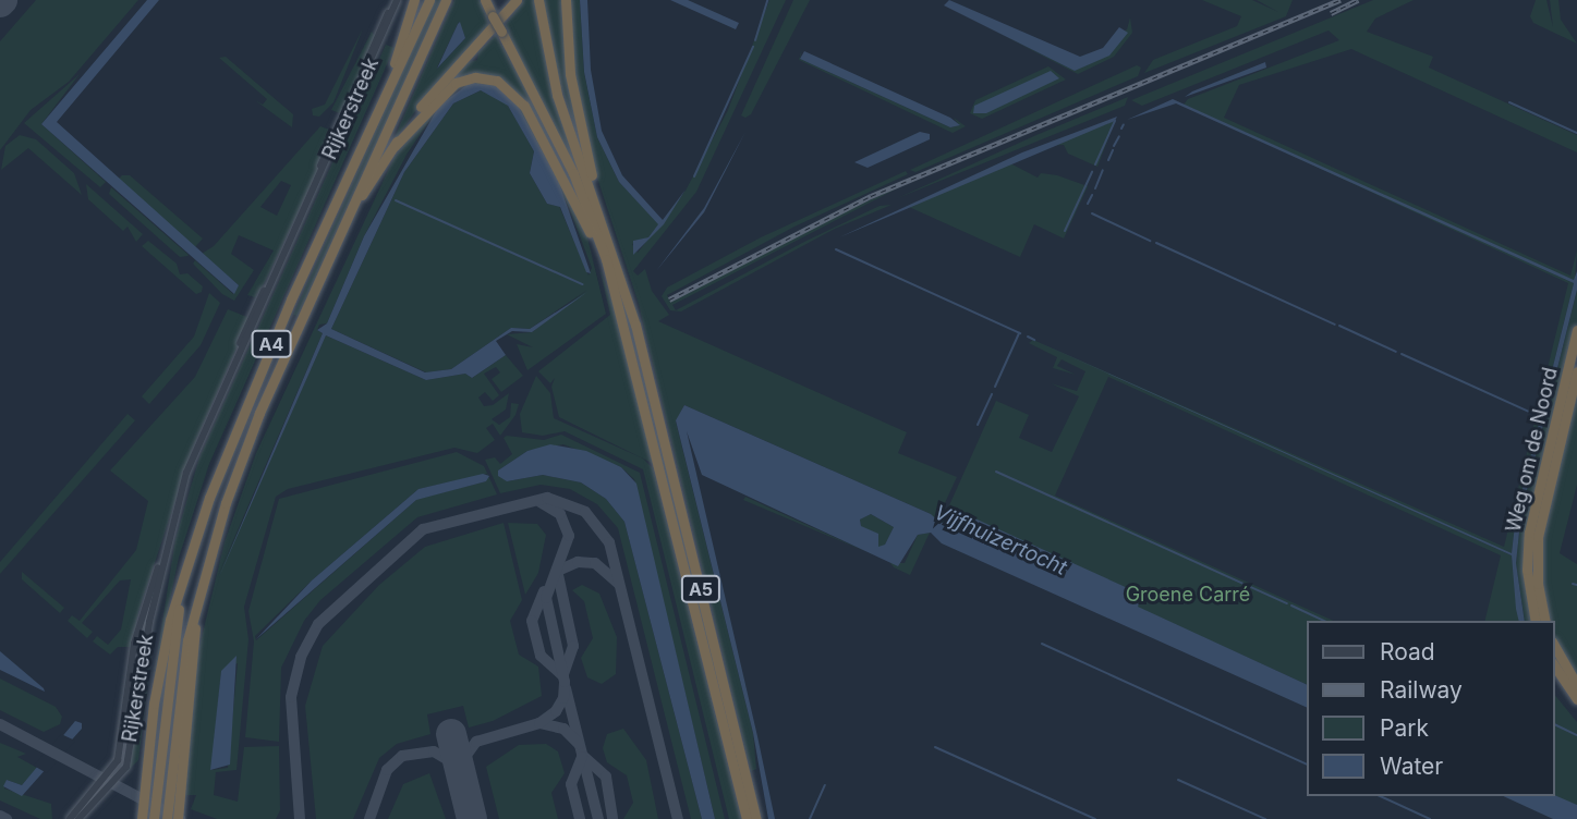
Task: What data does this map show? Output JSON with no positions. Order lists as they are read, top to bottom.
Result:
{
  "streets": {
    "highway": ["A4", "Weg om de Noord", "A5"],
    "street": ["Rijkerstreek"]
  },
  "crossings": [
    ["A4", "A5"]
  ],
  "water": ["Vijfhuizertocht"],
  "parks": ["Groene Carré"],
  "legend": [
    "Road",
    "Railway",
    "Park",
    "Water"
  ]
}
